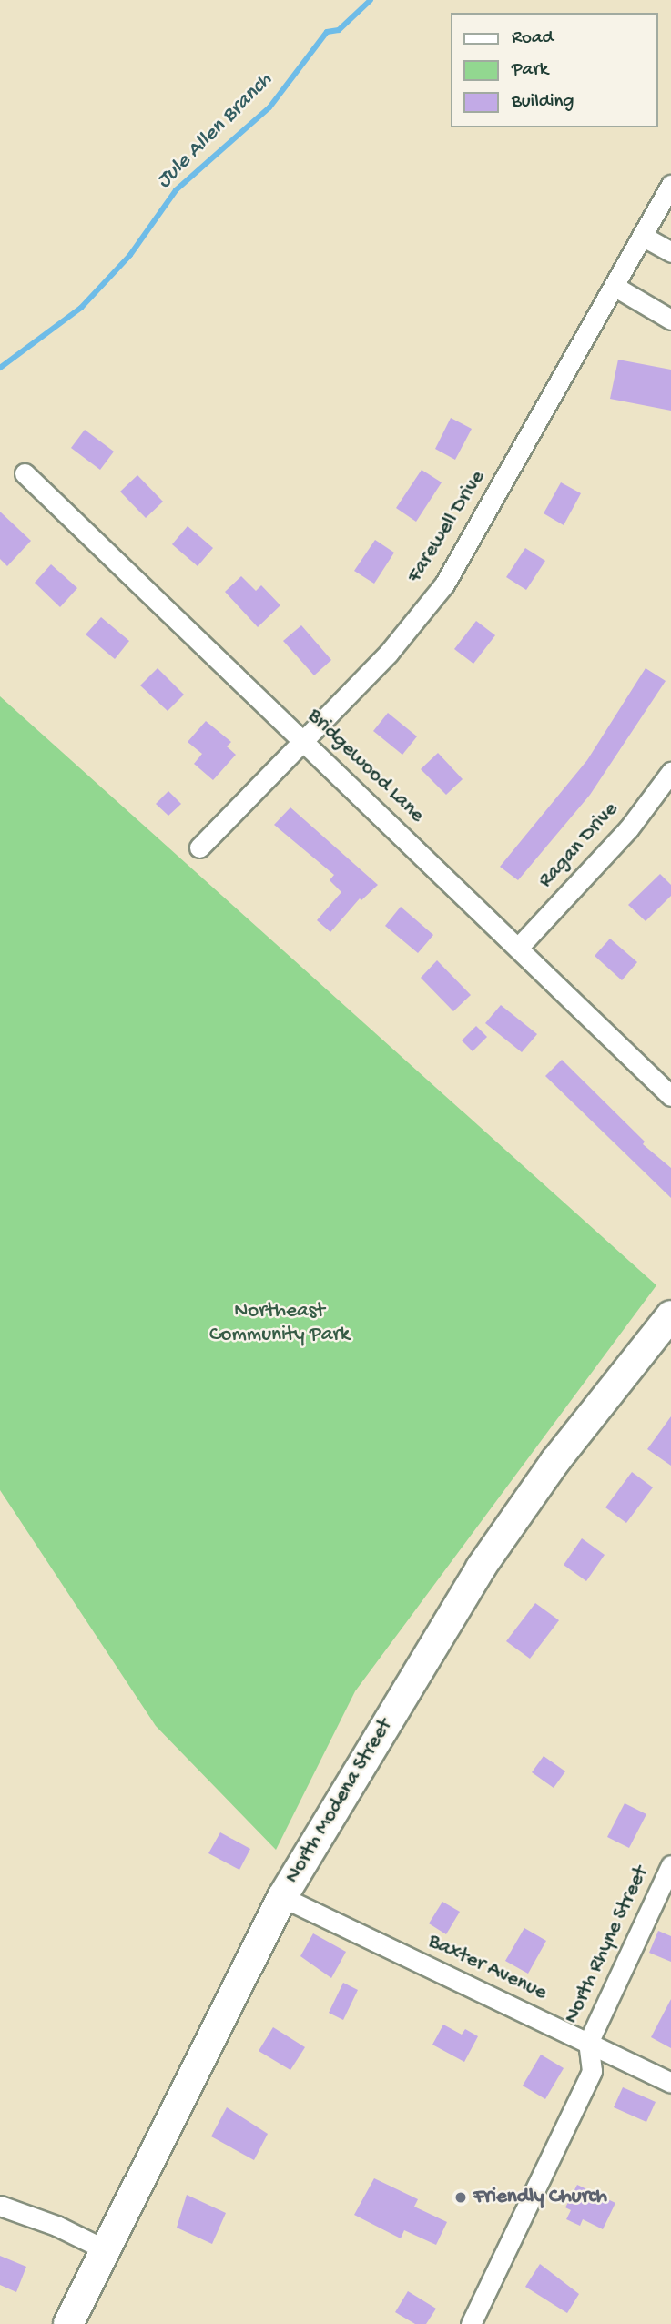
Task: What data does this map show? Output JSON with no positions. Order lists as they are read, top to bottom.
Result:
{
  "streets": {
    "street": [
      "Farewell Drive",
      "Bridgewood Lane",
      "Ragan Drive",
      "North Modena Street",
      "North Rhyne Street",
      "Baxter Avenue"
    ]
  },
  "crossings": [
    ["Farewell Drive", "Bridgewood Lane"],
    ["Bridgewood Lane", "Ragan Drive"],
    ["North Modena Street", "Baxter Avenue"],
    ["North Rhyne Street", "Baxter Avenue"]
  ],
  "water": ["Jule Allen Branch"],
  "parks": ["Northeast Community Park"],
  "places": ["Friendly Church"],
  "legend": ["Road", "Park", "Building"]
}
